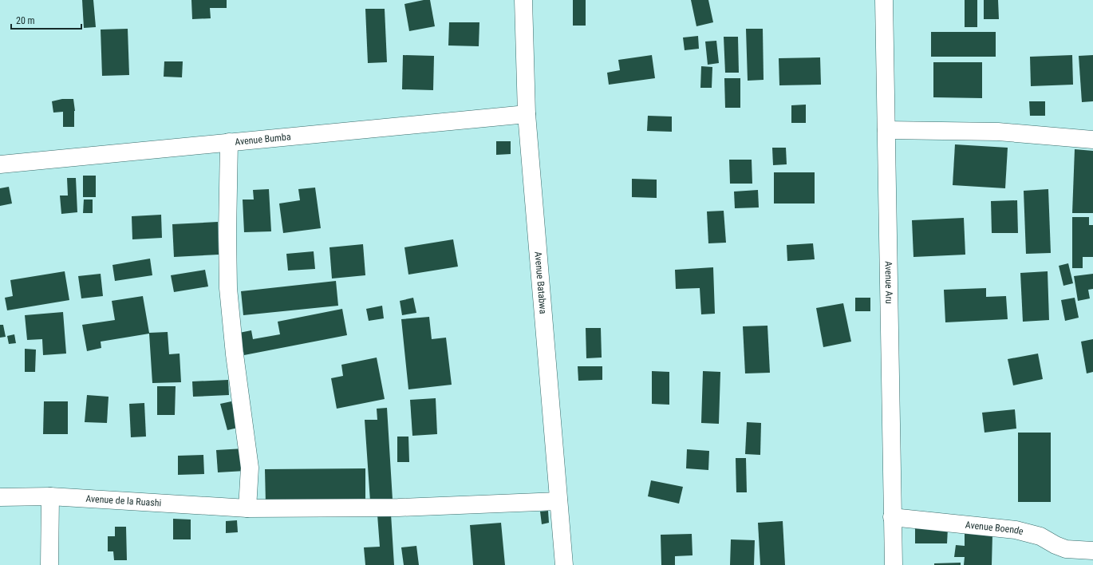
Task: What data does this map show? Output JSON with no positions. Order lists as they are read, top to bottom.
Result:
{
  "streets": {
    "street": [
      "Avenue Bumba",
      "Avenue Batabwa",
      "Avenue Aru",
      "Avenue de la Ruashi",
      "Avenue Boende"
    ]
  },
  "crossings": [
    ["Avenue Bumba", "Avenue Batabwa"],
    ["Avenue Batabwa", "Avenue de la Ruashi"],
    ["Avenue Aru", "Avenue Boende"]
  ],
  "scale_bar": "20 m"
}
